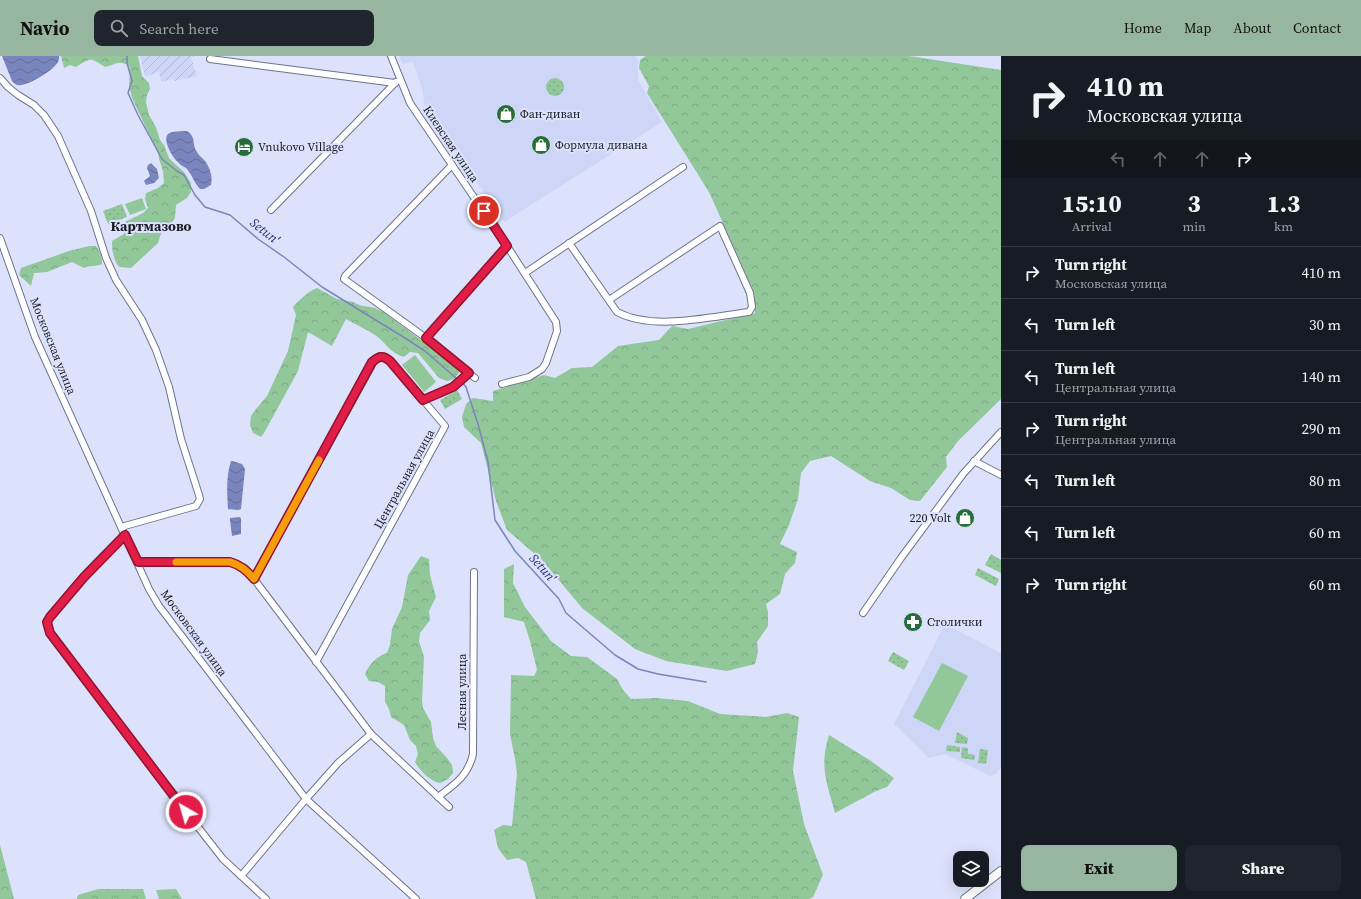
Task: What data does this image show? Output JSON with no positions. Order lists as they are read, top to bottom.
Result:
{
  "streets": {
    "street": [
      "Киевская улица",
      "Московская улица",
      "Центральная улица",
      "Лесная улица"
    ]
  },
  "districts": ["Картмазово"],
  "water": ["Setun'"],
  "places": {
    "shop": ["Фан-диван", "Формула дивана", "220 Volt"],
    "hotel": ["Vnukovo Village"],
    "pharmacy": ["Столички"]
  },
  "page": {
    "header": "Navio",
    "search": "Search here",
    "nav": [
      "Home",
      "Map",
      "About",
      "Contact"
    ],
    "turn": ["410 m", "Московская улица"],
    "eta": [
      "15:10",
      "Arrival",
      "3",
      "min",
      "1.3",
      "km"
    ],
    "list": [
      {
        "name": "Turn right",
        "note": "Московская улица",
        "value": "410 m"
      },
      {
        "name": "Turn left",
        "value": "30 m"
      },
      {
        "name": "Turn left",
        "note": "Центральная улица",
        "value": "140 m"
      },
      {
        "name": "Turn right",
        "note": "Центральная улица",
        "value": "290 m"
      },
      {
        "name": "Turn left",
        "value": "80 m"
      },
      {
        "name": "Turn left",
        "value": "60 m"
      },
      {
        "name": "Turn right",
        "value": "60 m"
      }
    ],
    "buttons": ["Exit", "Share"]
  }
}
